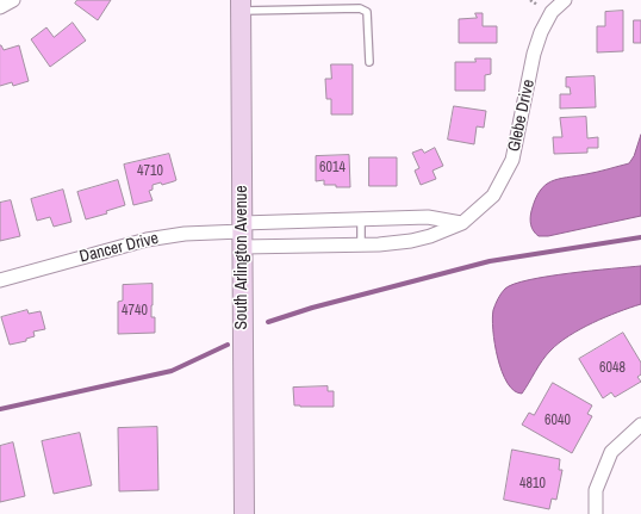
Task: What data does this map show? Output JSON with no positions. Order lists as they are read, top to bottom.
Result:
{
  "streets": {
    "main road": ["South Arlington Avenue"],
    "street": ["Glebe Drive", "Dancer Drive"]
  },
  "crossings": [
    ["Glebe Drive", "Dancer Drive"],
    ["Glebe Drive", "South Arlington Avenue"],
    ["Dancer Drive", "South Arlington Avenue"]
  ],
  "house_numbers": [
    "6014",
    "4710",
    "4740",
    "6048",
    "6040",
    "4810"
  ]
}
